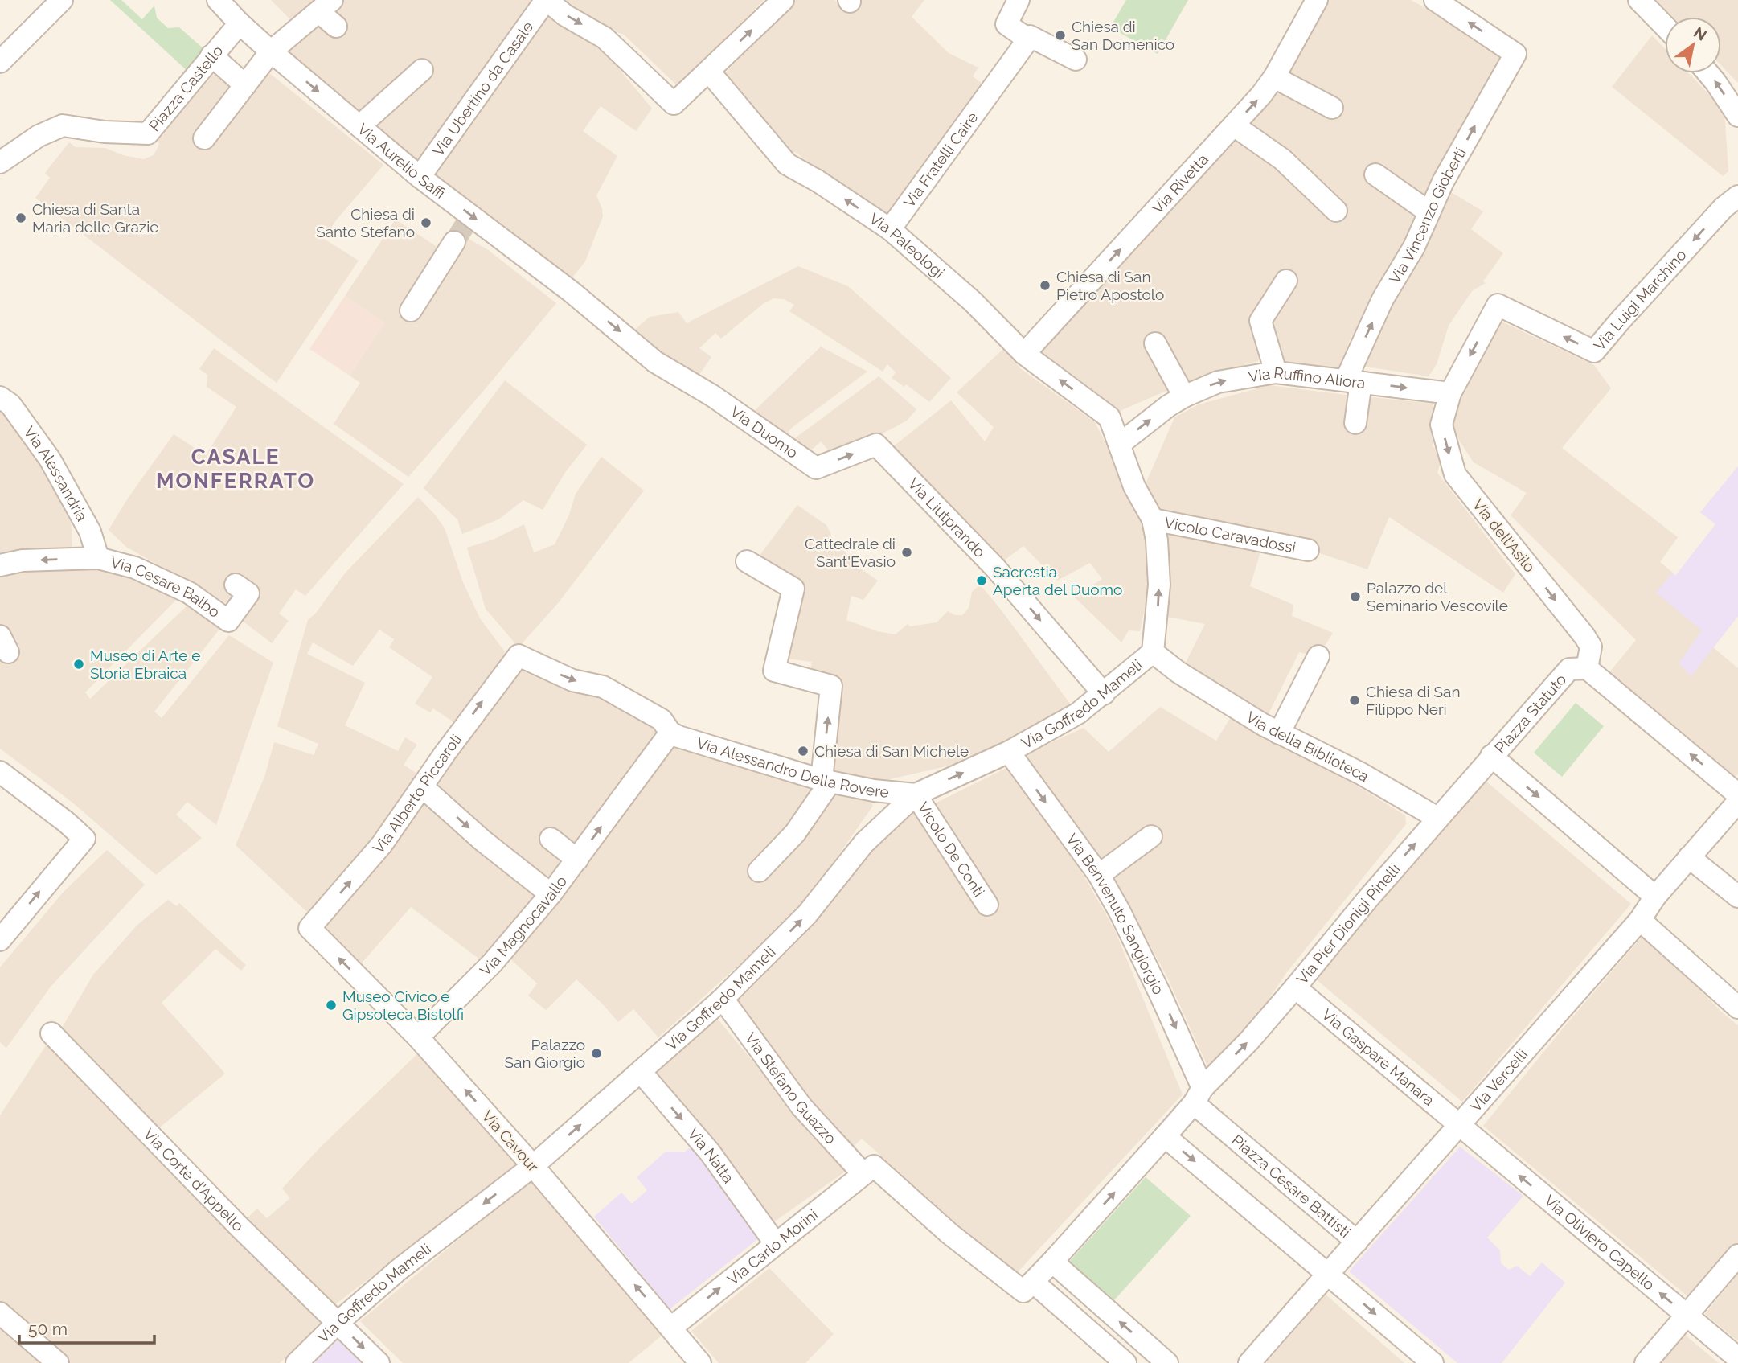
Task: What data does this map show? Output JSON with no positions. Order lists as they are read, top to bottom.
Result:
{
  "streets": {
    "street": [
      "Piazza Castello",
      "Via Ubertino da Casale",
      "Via Fratelli Caire",
      "Via Aurelio Saffi",
      "Via Rivetta",
      "Via Vincenzo Gioberti",
      "Via Paleologi",
      "Via Luigi Marchino",
      "Via Ruffino Aliora",
      "Via Duomo",
      "Via Alessandria",
      "Via Liutprando",
      "Vicolo Caravadossi",
      "Via dell'Asilo",
      "Via Cesare Balbo",
      "Via Goffredo Mameli",
      "Piazza Statuto",
      "Via della Biblioteca",
      "Via Alessandro Della Rovere",
      "Via Alberto Piccaroli",
      "Vicolo De Conti",
      "Via Benvenuto Sangiorgio",
      "Via Pier Dionigi Pinelli",
      "Via Magnocavallo",
      "Via Gaspare Manara",
      "Via Vercelli",
      "Via Stefano Guazzo",
      "Via Cavour",
      "Via Natta",
      "Via Corte d'Appello",
      "Piazza Cesare Battisti",
      "Via Oliviero Capello",
      "Via Carlo Morini"
    ]
  },
  "crossings": [
    ["Piazza Castello", "Via Aurelio Saffi"],
    ["Via Ubertino da Casale", "Via Aurelio Saffi"],
    ["Via Ubertino da Casale", "Via Paleologi"],
    ["Via Fratelli Caire", "Via Paleologi"],
    ["Via Aurelio Saffi", "Via Duomo"],
    ["Via Rivetta", "Via Paleologi"],
    ["Via Vincenzo Gioberti", "Via Ruffino Aliora"],
    ["Via Paleologi", "Via Ruffino Aliora"],
    ["Via Luigi Marchino", "Via dell'Asilo"],
    ["Via Ruffino Aliora", "Via dell'Asilo"],
    ["Via Duomo", "Via Liutprando"],
    ["Via Alessandria", "Via Cesare Balbo"],
    ["Via Liutprando", "Via Goffredo Mameli"],
    ["Via dell'Asilo", "Piazza Statuto"],
    ["Via Goffredo Mameli", "Via della Biblioteca"],
    ["Via Goffredo Mameli", "Via Alessandro Della Rovere"],
    ["Via Goffredo Mameli", "Vicolo De Conti"],
    ["Via Goffredo Mameli", "Via Benvenuto Sangiorgio"],
    ["Via Goffredo Mameli", "Via Stefano Guazzo"],
    ["Via Goffredo Mameli", "Via Cavour"],
    ["Via Goffredo Mameli", "Via Natta"],
    ["Via Goffredo Mameli", "Via Corte d'Appello"],
    ["Piazza Statuto", "Via Pier Dionigi Pinelli"],
    ["Piazza Statuto", "Via Vercelli"],
    ["Via della Biblioteca", "Via Pier Dionigi Pinelli"],
    ["Via Alessandro Della Rovere", "Via Alberto Piccaroli"],
    ["Via Alessandro Della Rovere", "Vicolo De Conti"],
    ["Via Alessandro Della Rovere", "Via Magnocavallo"],
    ["Via Alberto Piccaroli", "Via Magnocavallo"],
    ["Via Alberto Piccaroli", "Via Cavour"],
    ["Via Benvenuto Sangiorgio", "Via Pier Dionigi Pinelli"],
    ["Via Benvenuto Sangiorgio", "Piazza Cesare Battisti"],
    ["Via Pier Dionigi Pinelli", "Via Gaspare Manara"],
    ["Via Pier Dionigi Pinelli", "Piazza Cesare Battisti"],
    ["Via Magnocavallo", "Via Cavour"],
    ["Via Gaspare Manara", "Via Vercelli"],
    ["Via Gaspare Manara", "Via Oliviero Capello"],
    ["Via Vercelli", "Piazza Cesare Battisti"],
    ["Via Vercelli", "Via Oliviero Capello"],
    ["Via Stefano Guazzo", "Via Carlo Morini"],
    ["Via Cavour", "Via Carlo Morini"],
    ["Via Natta", "Via Carlo Morini"]
  ],
  "one_way": [
    "Via Ubertino da Casale",
    "Via Aurelio Saffi",
    "Via Rivetta",
    "Via Vincenzo Gioberti",
    "Via Paleologi",
    "Via Luigi Marchino",
    "Via Ruffino Aliora",
    "Via Duomo",
    "Via Liutprando",
    "Via dell'Asilo",
    "Via Benvenuto Sangiorgio",
    "Via Pier Dionigi Pinelli",
    "Via Cavour",
    "Via Natta",
    "Via Oliviero Capello",
    "Via Carlo Morini"
  ],
  "districts": ["CASALE MONFERRATO"],
  "places": [
    "Chiesa di San Domenico",
    "Chiesa di Santa Maria delle Grazie",
    "Chiesa di Santo Stefano",
    "Chiesa di San Pietro Apostolo",
    "Cattedrale di Sant'Evasio",
    "Sacrestia Aperta del Duomo",
    "Palazzo del Seminario Vescovile",
    "Museo di Arte e Storia Ebraica",
    "Chiesa di San Filippo Neri",
    "Chiesa di San Michele",
    "Museo Civico e Gipsoteca Bistolfi",
    "Palazzo San Giorgio"
  ],
  "scale_bar": "50 m",
  "north": "top right"
}
